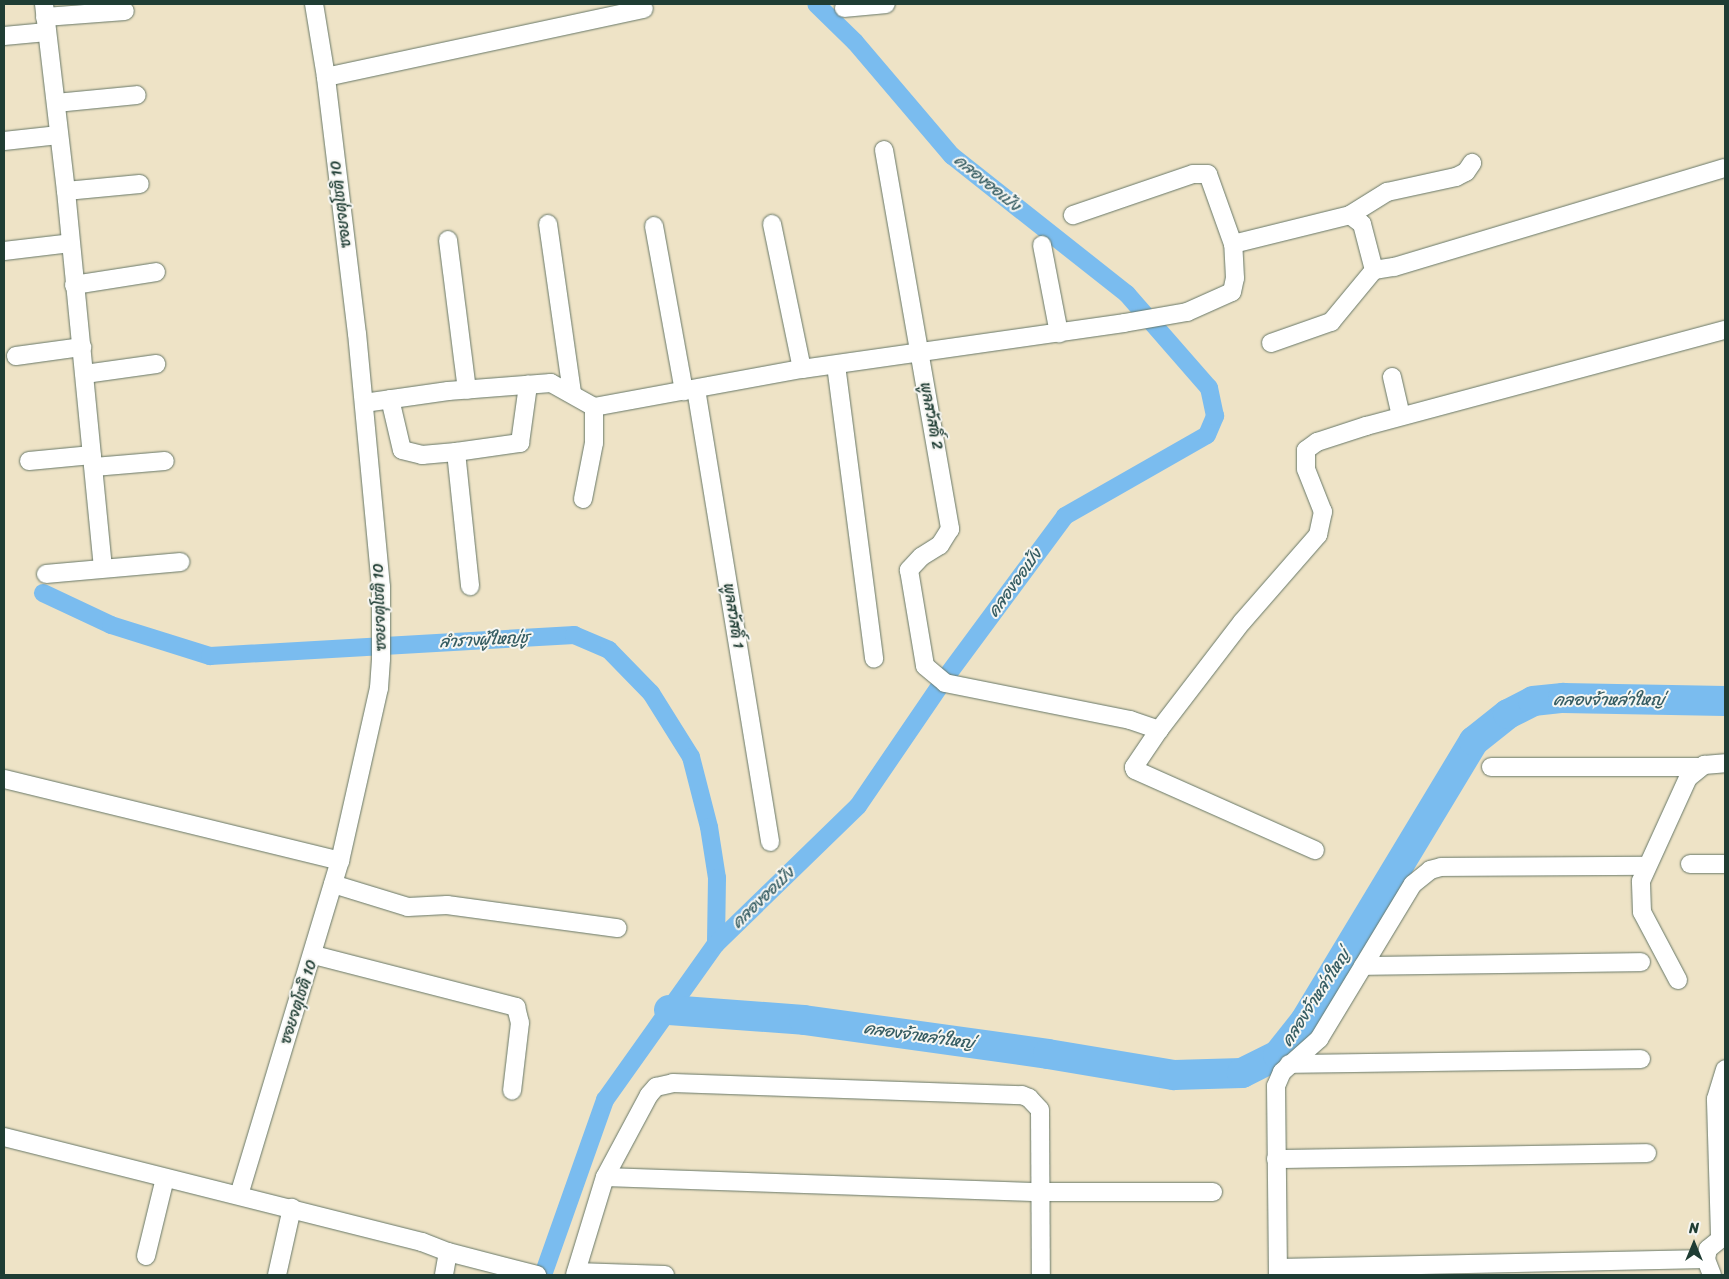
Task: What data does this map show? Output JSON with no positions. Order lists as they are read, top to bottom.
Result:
{
  "streets": {
    "street": ["ซอยจตุโชติ 10", "พูลสวัสดิ์ 2", "พูลสวัสดิ์ 1"]
  },
  "water": ["คลองออเป้ง", "ลำรางผู้ใหญ่ชู", "คลองจ้าหล่าใหญ่"],
  "north": "top"
}
